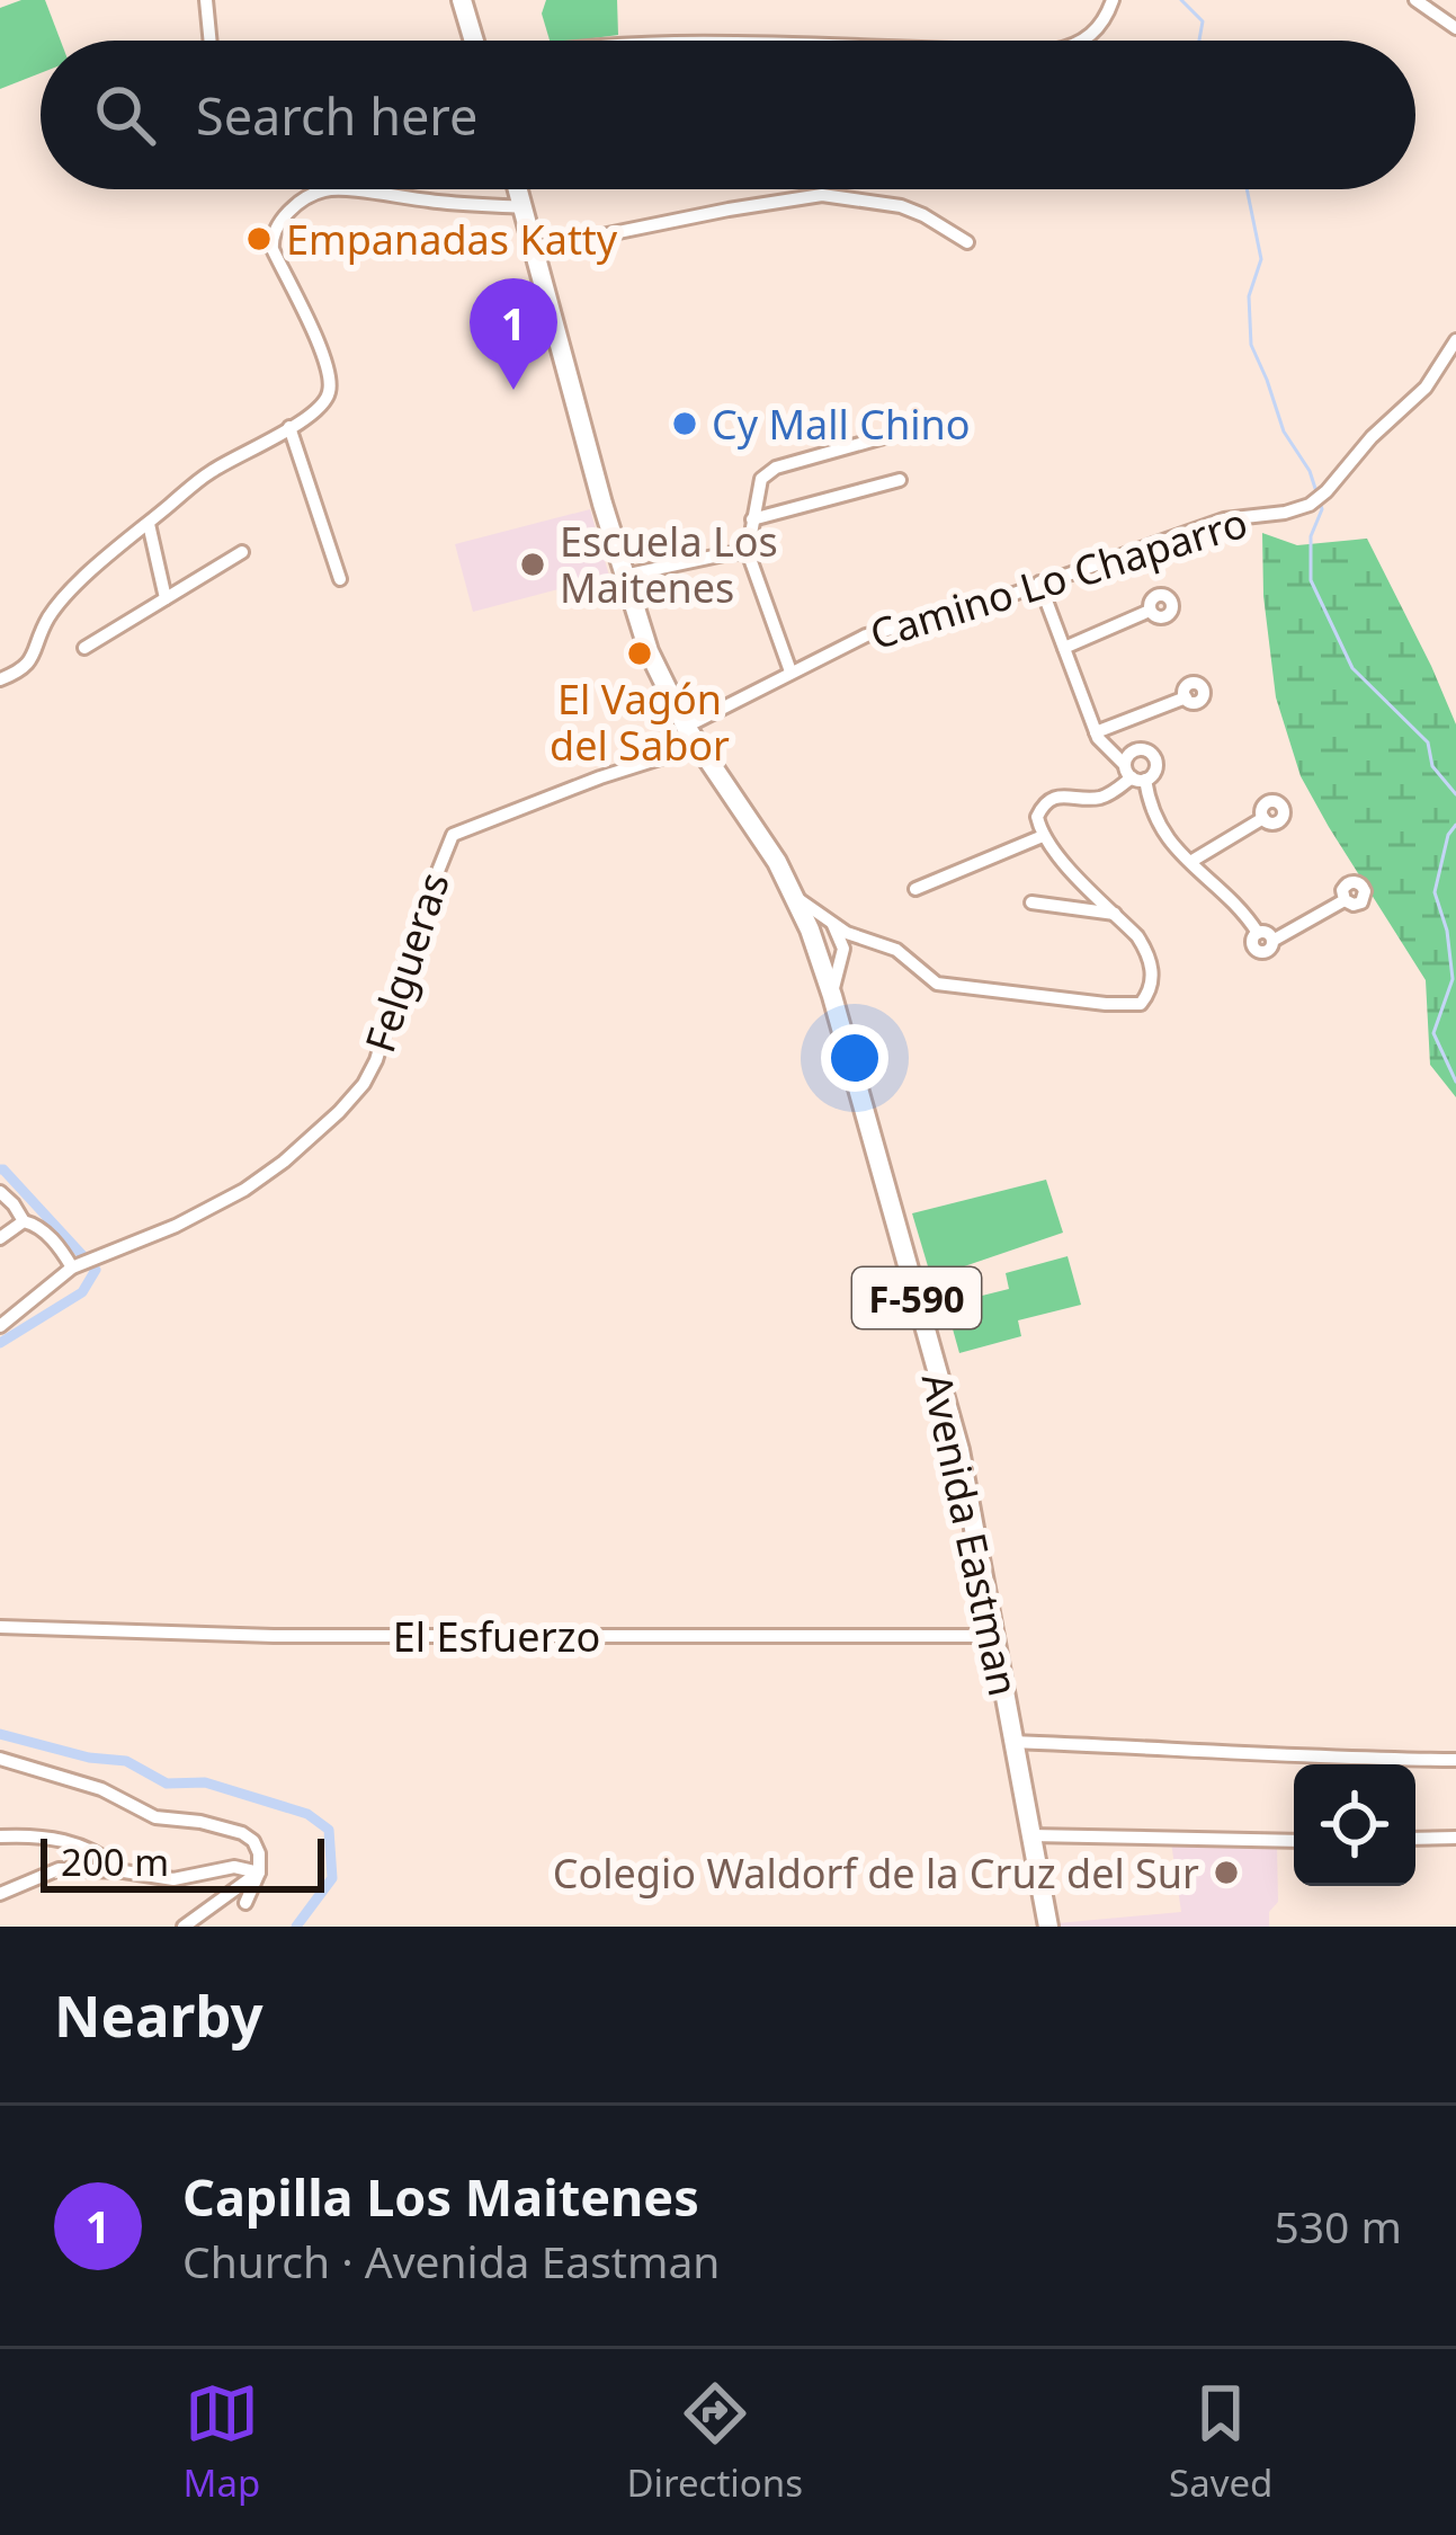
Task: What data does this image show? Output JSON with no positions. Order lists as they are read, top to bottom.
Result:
{
  "streets": {
    "main road": ["F-590", "Avenida Eastman"],
    "street": ["Camino Lo Chaparro", "Felgueras", "El Esfuerzo"]
  },
  "crossings": [
    ["Camino Lo Chaparro", "Avenida Eastman"],
    ["Felgueras", "Avenida Eastman"],
    ["Avenida Eastman", "El Esfuerzo"]
  ],
  "places": [
    "Empanadas Katty",
    "Cy Mall Chino",
    "Escuela Los Maitenes",
    "El Vagón del Sabor",
    "Colegio Waldorf de la Cruz del Sur"
  ],
  "scale_bar": "200 m",
  "page": {
    "search": "Search here",
    "pins": "1",
    "scale": "200 m",
    "heading": "Nearby",
    "list": [
      {
        "mark": "1",
        "name": "Capilla Los Maitenes",
        "note": "Church · Avenida Eastman",
        "value": "530 m"
      }
    ],
    "nav": ["Map", "Directions", "Saved"]
  }
}
